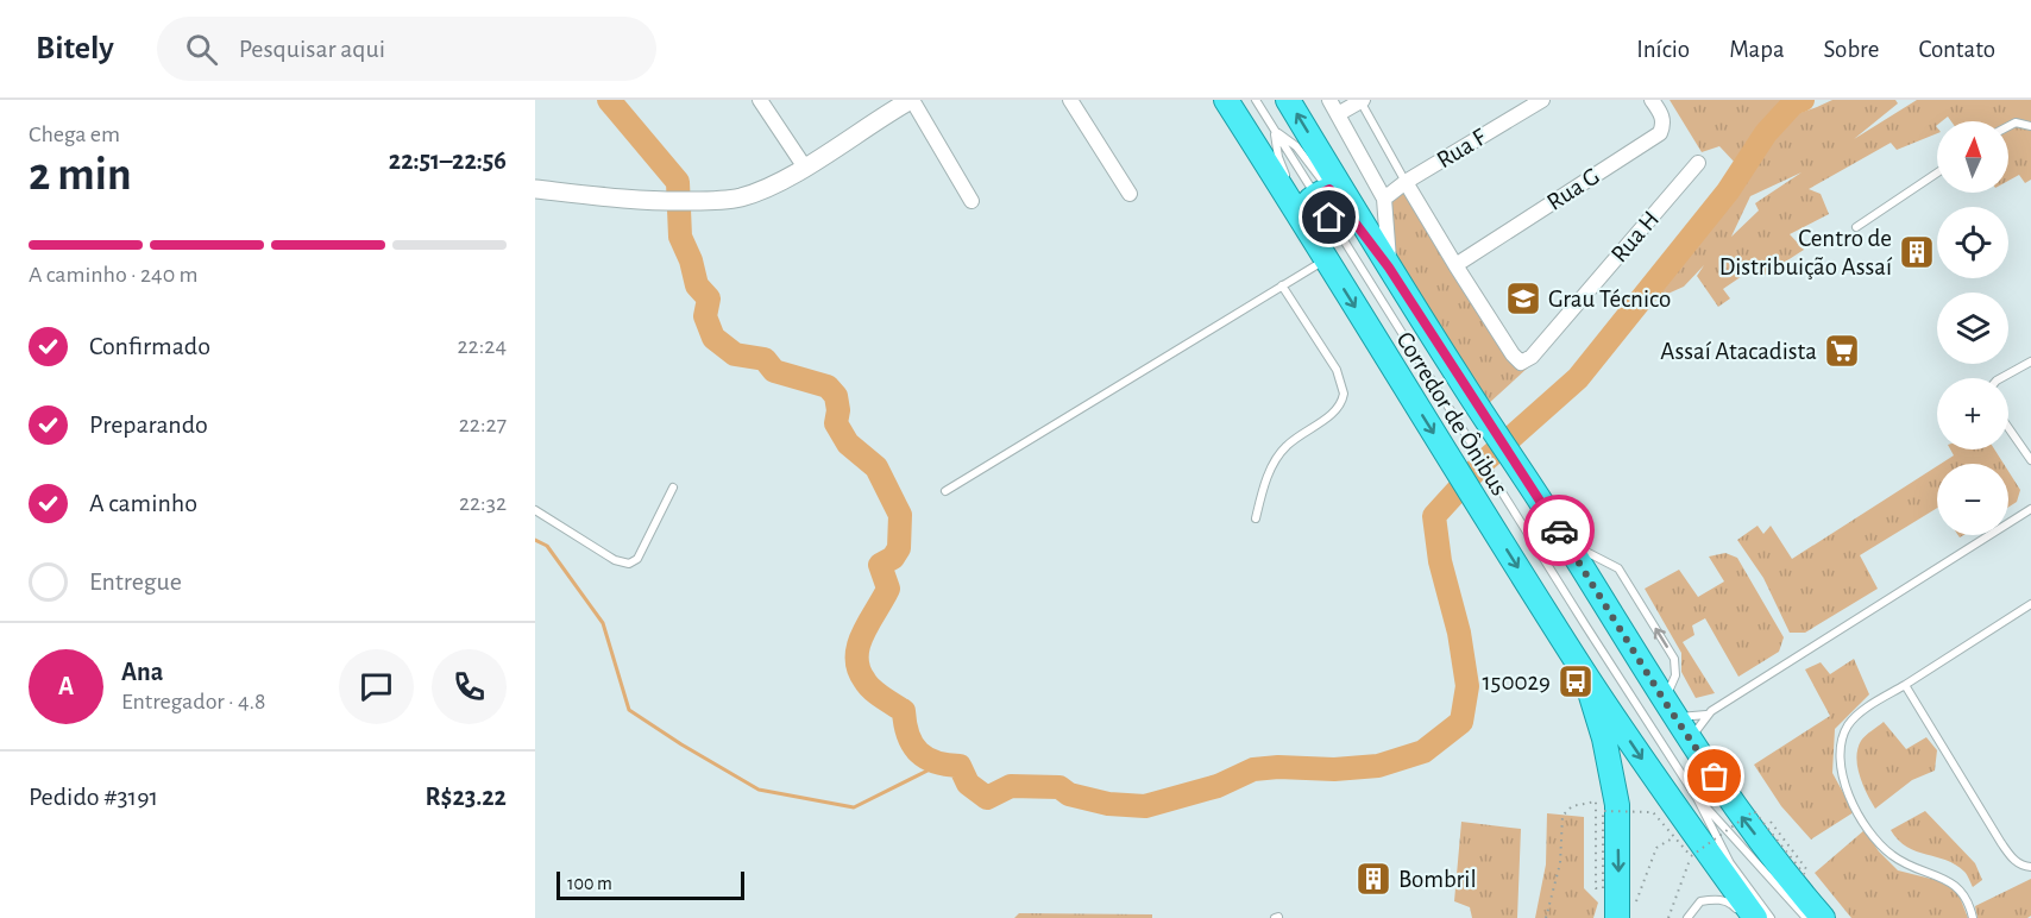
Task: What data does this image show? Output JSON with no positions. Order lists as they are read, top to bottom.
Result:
{
  "streets": {
    "street": ["Rua F", "Rua G", "Rua H"],
    "lane": ["Corredor de Ônibus"]
  },
  "crossings": [
    ["Rua G", "Rua H"]
  ],
  "places": {
    "building": ["Centro de Distribuição Assaí", "Bombril"],
    "school or university": ["Grau Técnico"],
    "supermarket": ["Assaí Atacadista"],
    "bus stop": ["150029"]
  },
  "scale_bar": "100 m",
  "north": "top",
  "page": {
    "header": "Bitely",
    "search": "Pesquisar aqui",
    "nav": [
      "Início",
      "Mapa",
      "Sobre",
      "Contato"
    ],
    "heading": ["2 min", "Chega em", "22:51–22:56"],
    "panel": [
      "Ana",
      "Entregador · 4.8",
      "Pedido #3191",
      "R$23.22"
    ],
    "map_buttons": ["+", "−"],
    "bar": "A caminho · 240 m",
    "list": [
      ["Confirmado", "22:24"],
      ["Preparando", "22:27"],
      ["A caminho", "22:32"],
      "Entregue"
    ],
    "round": "A",
    "scale": "100 m"
  }
}
